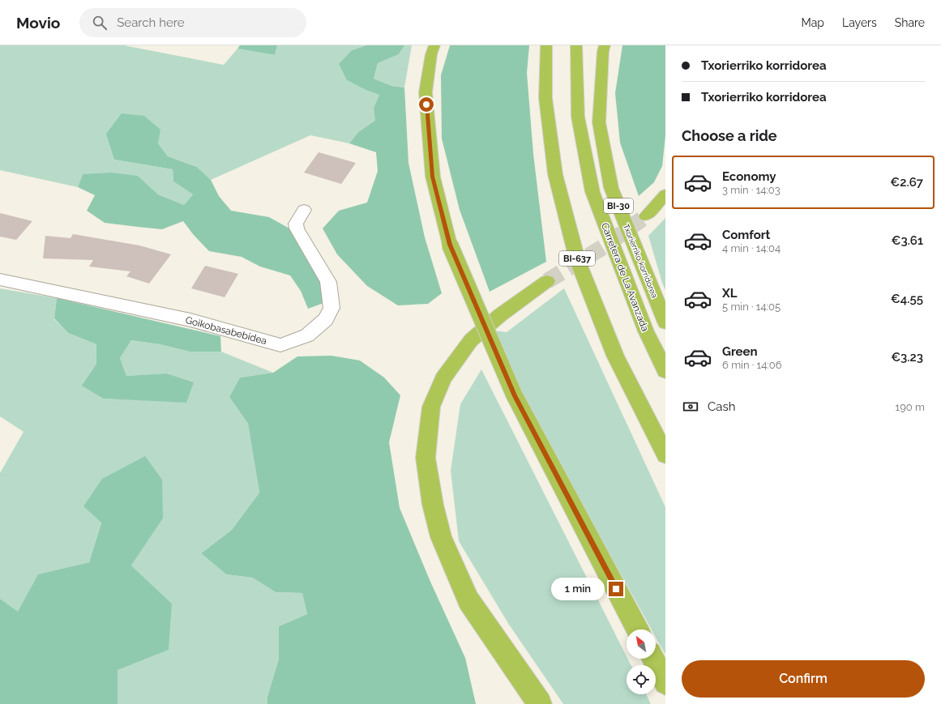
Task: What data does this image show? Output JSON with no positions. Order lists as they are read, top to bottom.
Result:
{
  "streets": {
    "highway": [
      "BI-30",
      "BI-637",
      "Txorierriko korridorea",
      "Carretera de La Avanzada"
    ],
    "street": ["Goikobasabebidea"]
  },
  "north": "top left",
  "page": {
    "header": "Movio",
    "search": "Search here",
    "nav": ["Map", "Layers", "Share"],
    "banner": ["Txorierriko korridorea", "Txorierriko korridorea"],
    "heading": "Choose a ride",
    "list": [
      {
        "name": "Economy",
        "note": "3 min · 14:03",
        "value": "€2.67"
      },
      {
        "name": "Comfort",
        "note": "4 min · 14:04",
        "value": "€3.61"
      },
      {
        "name": "XL",
        "note": "5 min · 14:05",
        "value": "€4.55"
      },
      {
        "name": "Green",
        "note": "6 min · 14:06",
        "value": "€3.23"
      }
    ],
    "pay": ["Cash", "190 m"],
    "bubble": "1 min",
    "buttons": "Confirm"
  }
}
